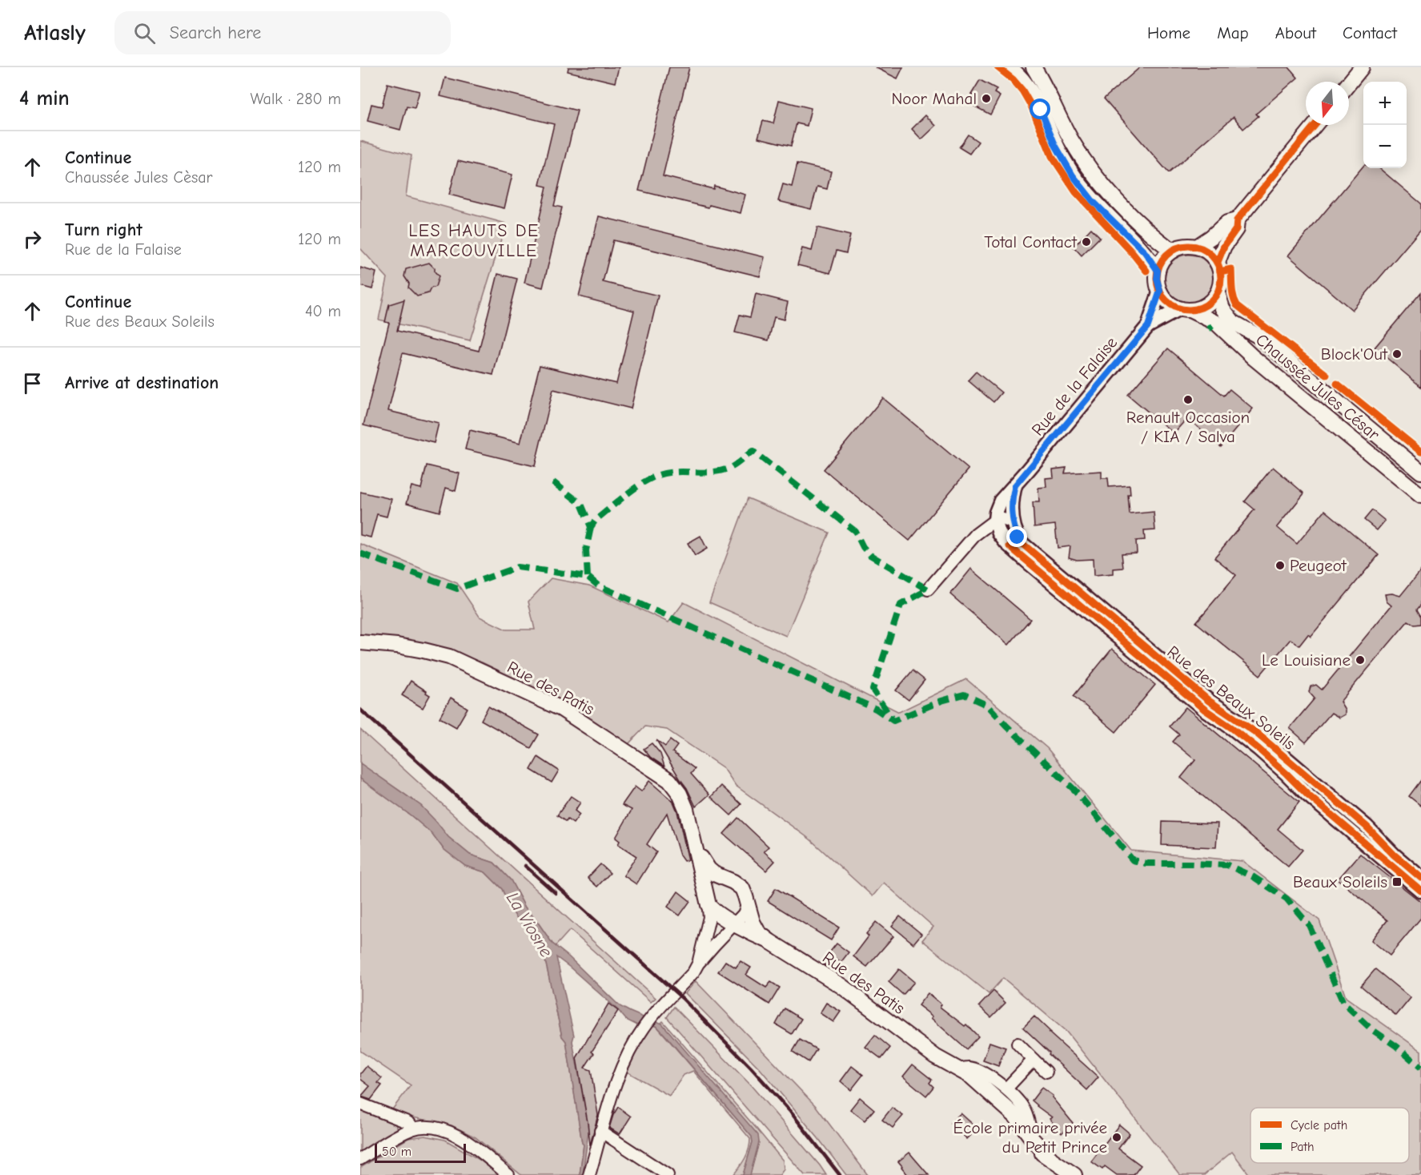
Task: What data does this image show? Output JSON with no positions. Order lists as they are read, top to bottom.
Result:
{
  "streets": {
    "main road": ["Chaussée Jules César", "Rue des Patis"],
    "street": ["Rue de la Falaise", "Rue des Beaux Soleils"]
  },
  "crossings": [
    ["Rue de la Falaise", "Chaussée Jules César"],
    ["Rue de la Falaise", "Rue des Beaux Soleils"]
  ],
  "districts": ["LES HAUTS DE MARCOUVILLE"],
  "water": ["La Viosne"],
  "places": {
    "other": [
      "Noor Mahal",
      "Total Contact",
      "Block'Out",
      "Renault Occasion / KIA / Salva",
      "Peugeot",
      "Le Louisiane",
      "École primaire privée du Petit Prince"
    ],
    "transit": ["Beaux Soleils"]
  },
  "legend": ["Cycle path", "Path"],
  "scale_bar": "50 m",
  "north": "bottom",
  "page": {
    "header": "Atlasly",
    "search": "Search here",
    "nav": [
      "Home",
      "Map",
      "About",
      "Contact"
    ],
    "heading": ["4 min", "Walk · 280 m"],
    "map_buttons": ["+", "−"],
    "list": [
      ["Continue", "Chaussée Jules Cèsar", "120 m"],
      ["Turn right", "Rue de la Falaise", "120 m"],
      ["Continue", "Rue des Beaux Soleils", "40 m"],
      "Arrive at destination"
    ],
    "scale": "50 m"
  }
}
